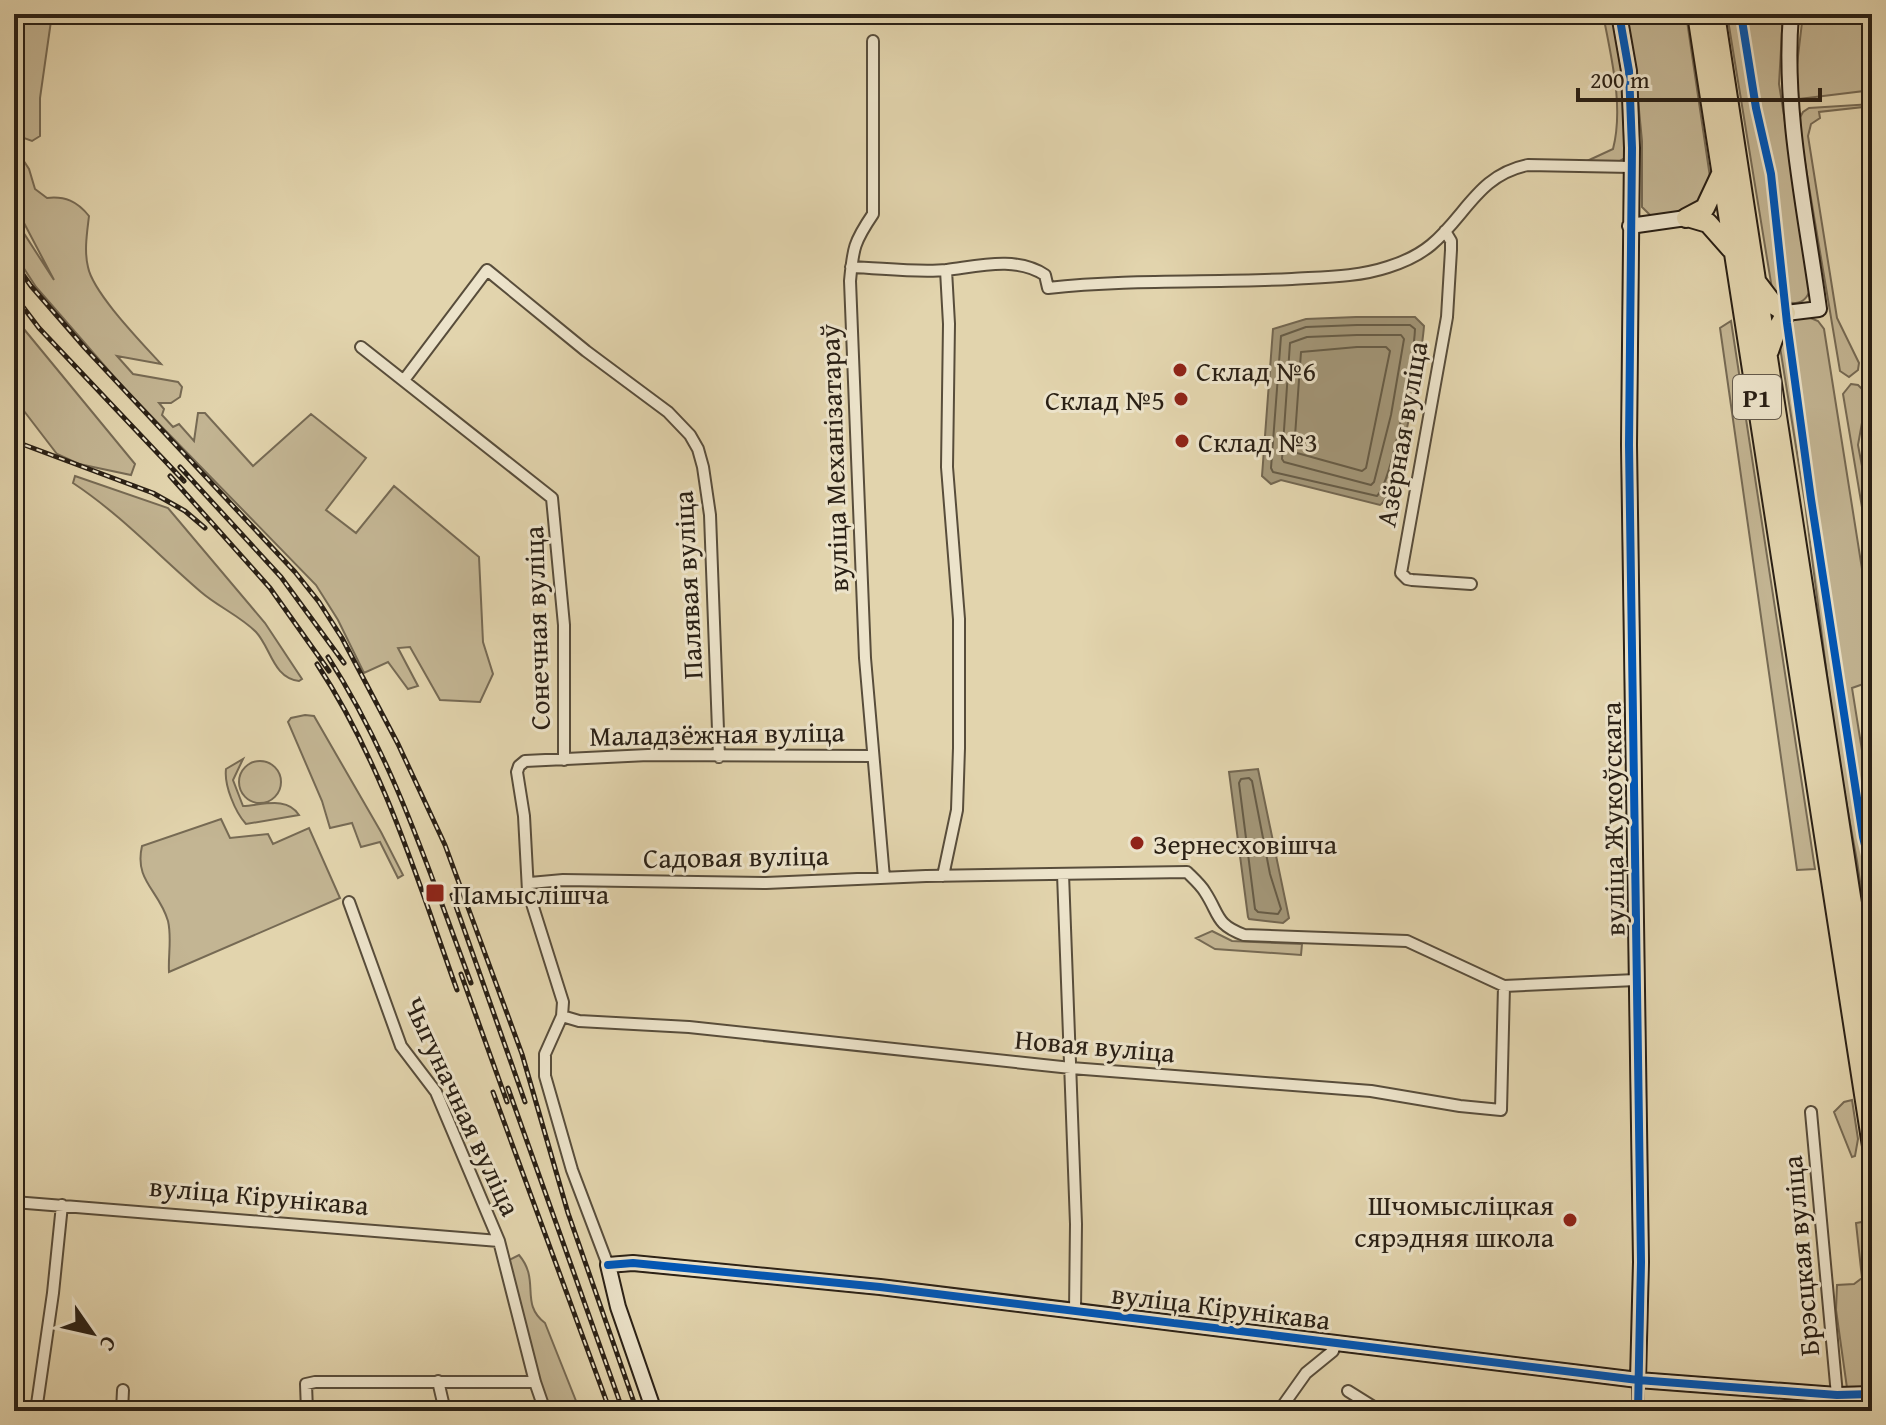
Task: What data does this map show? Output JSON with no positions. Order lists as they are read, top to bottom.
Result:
{
  "streets": {
    "highway": ["Р1"],
    "street": [
      "Азёрная вуліца",
      "вуліца Механізатараў",
      "Палявая вуліца",
      "Сонечная вуліца",
      "Маладзёжная вуліца",
      "вуліца Жукоўскага",
      "Садовая вуліца",
      "Новая вуліца",
      "Чыгуначная вуліца",
      "вуліца Кірунікава",
      "Брэсцкая вуліца"
    ]
  },
  "crossings": [
    ["вуліца Механізатараў", "Маладзёжная вуліца"],
    ["вуліца Механізатараў", "Садовая вуліца"],
    ["Палявая вуліца", "Сонечная вуліца"],
    ["Палявая вуліца", "Маладзёжная вуліца"],
    ["Сонечная вуліца", "Маладзёжная вуліца"],
    ["Маладзёжная вуліца", "Садовая вуліца"],
    ["вуліца Жукоўскага", "вуліца Кірунікава"],
    ["Садовая вуліца", "Новая вуліца"],
    ["Чыгуначная вуліца", "вуліца Кірунікава"],
    ["вуліца Кірунікава", "Брэсцкая вуліца"]
  ],
  "places": {
    "other": [
      "Склад №6",
      "Склад №5",
      "Склад №3",
      "Зернесховішча",
      "Шчомысліцкая сярэдняя школа"
    ],
    "transit": ["Памыслішча"]
  },
  "scale_bar": "200 m",
  "north": "bottom right"
}
